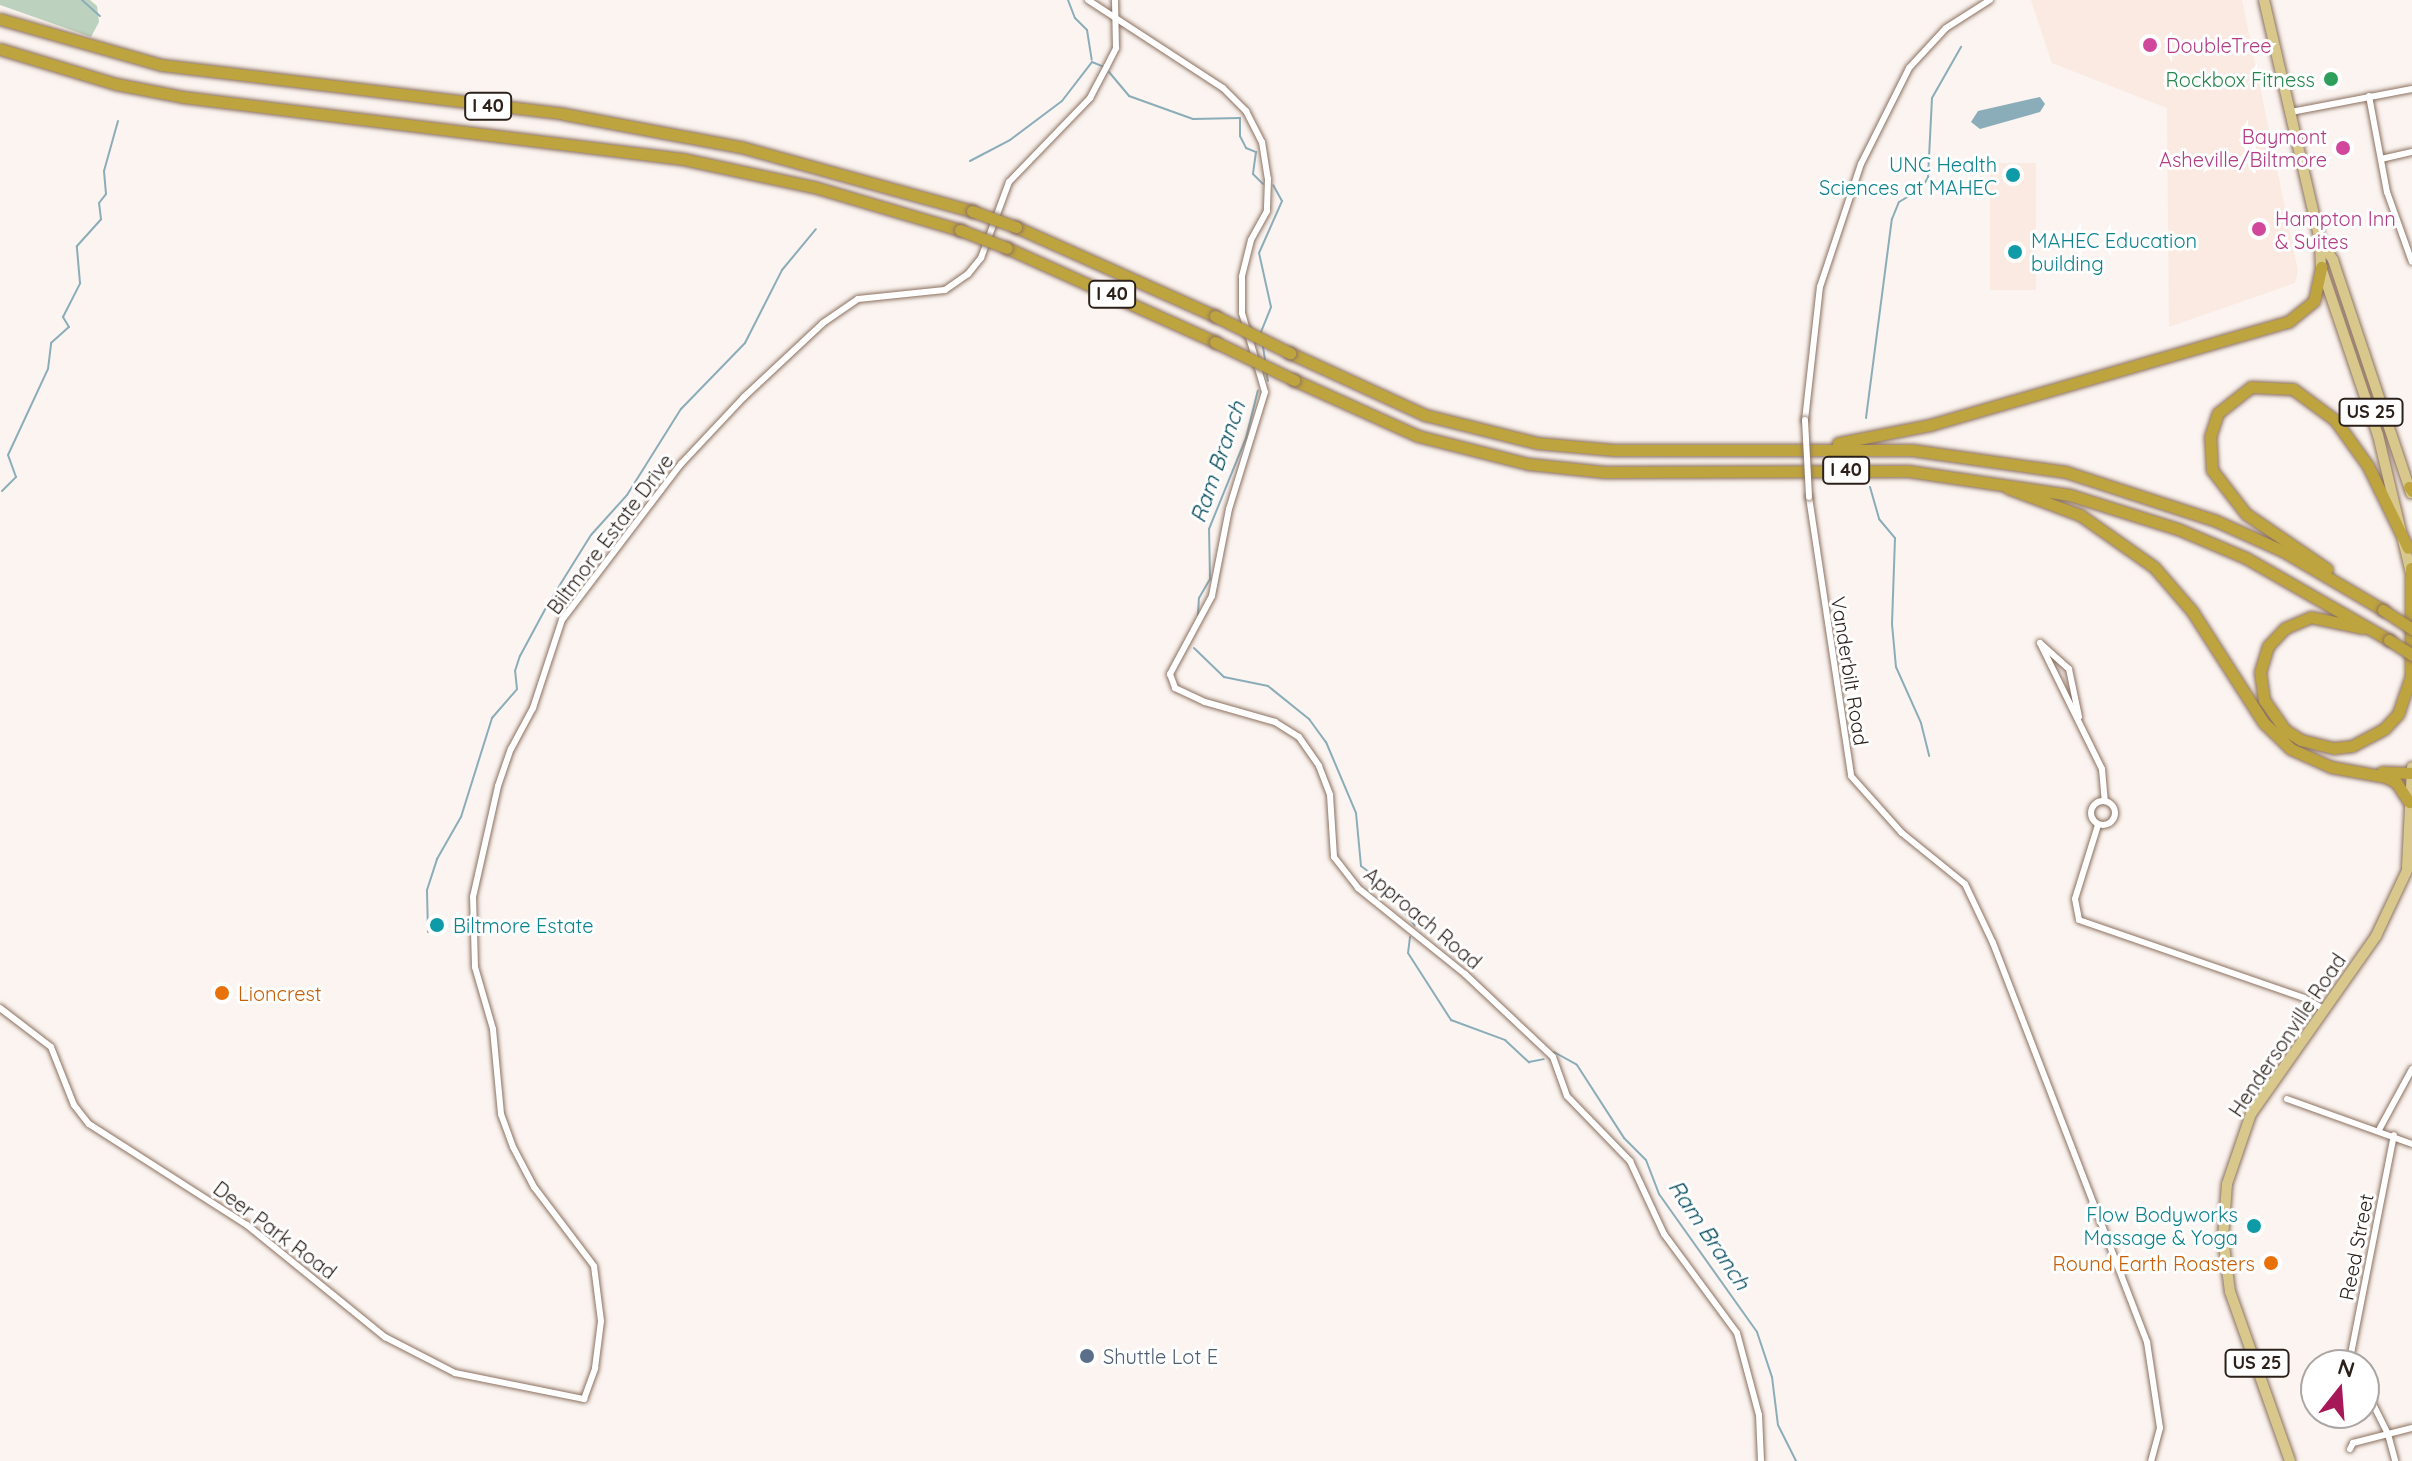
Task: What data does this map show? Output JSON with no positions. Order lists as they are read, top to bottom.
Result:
{
  "streets": {
    "highway": ["I 40"],
    "main road": ["US 25", "Hendersonville Road"],
    "street": [
      "Biltmore Estate Drive",
      "Vanderbilt Road",
      "Approach Road",
      "Deer Park Road",
      "Reed Street"
    ]
  },
  "crossings": [
    ["Biltmore Estate Drive", "Approach Road"],
    ["Biltmore Estate Drive", "Deer Park Road"]
  ],
  "water": ["Ram Branch"],
  "places": [
    "DoubleTree",
    "Rockbox Fitness",
    "Baymont Asheville/Biltmore",
    "UNC Health Sciences at MAHEC",
    "Hampton Inn & Suites",
    "MAHEC Education building",
    "Biltmore Estate",
    "Lioncrest",
    "Flow Bodyworks Massage & Yoga",
    "Round Earth Roasters",
    "Shuttle Lot E"
  ],
  "north": "top"
}
